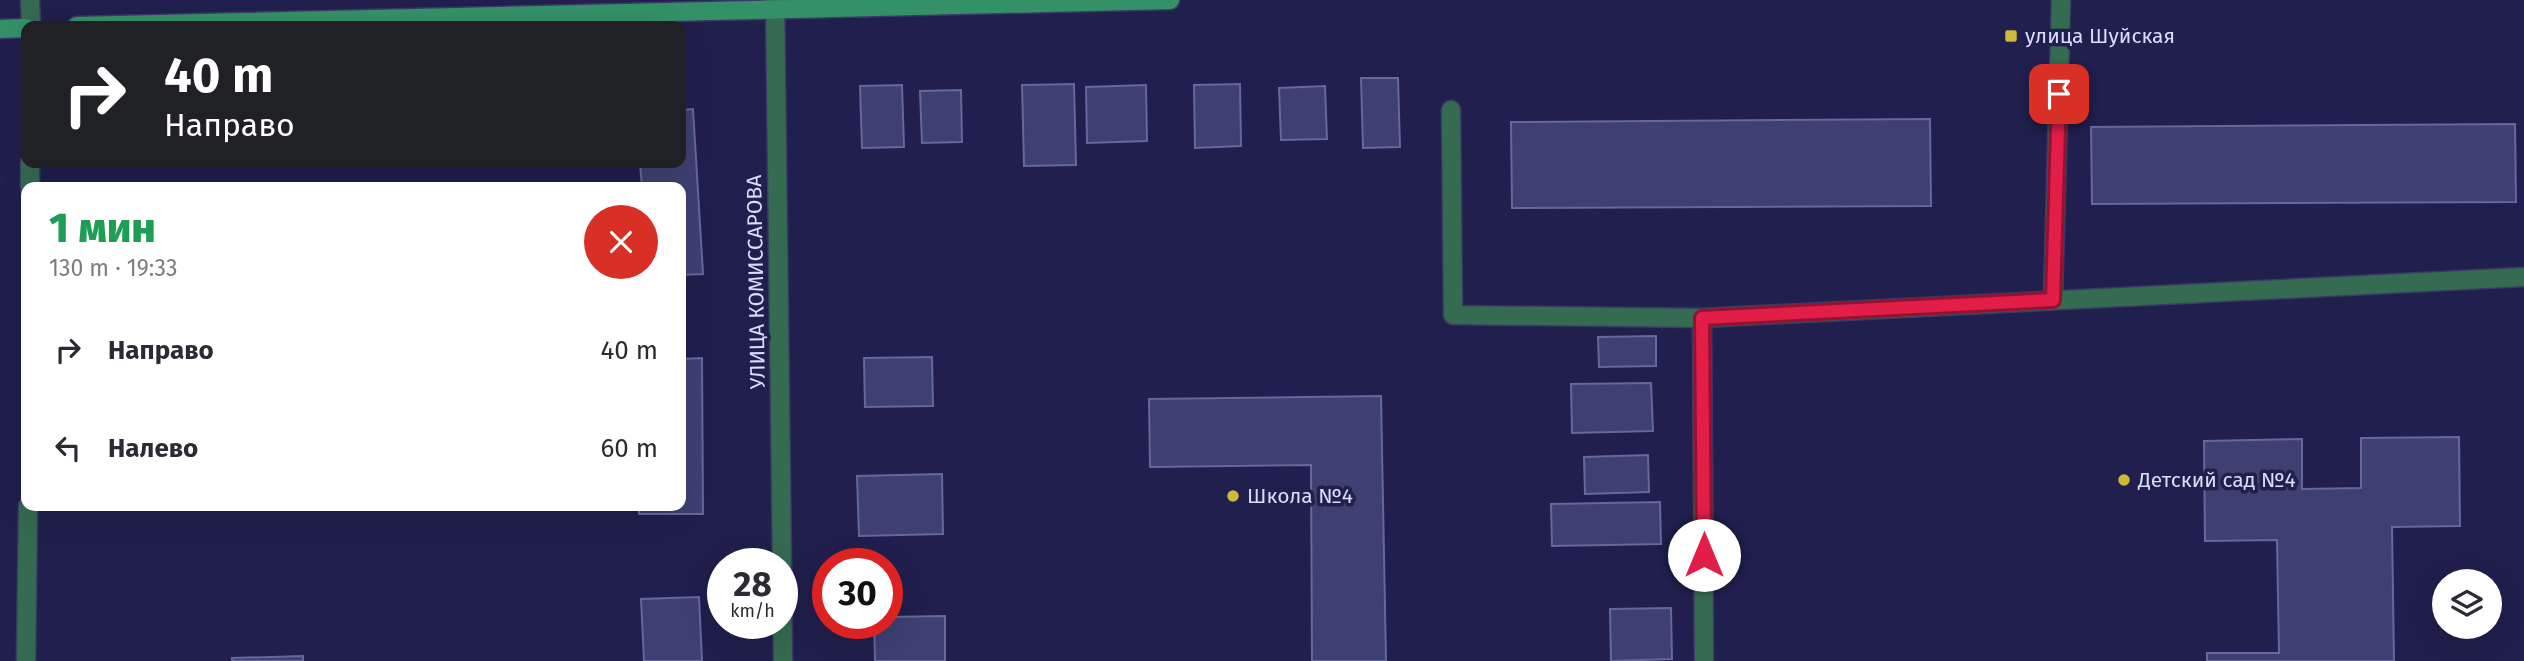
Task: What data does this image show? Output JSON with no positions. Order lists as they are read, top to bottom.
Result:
{
  "streets": {
    "street": ["УЛИЦА КОМИССАРОВА"]
  },
  "places": {
    "transit": ["улица Шуйская"],
    "other": ["Детский сад №4", "Школа №4"]
  },
  "page": {
    "turn": ["40 m", "Направо"],
    "heading": ["1 мин", "130 m · 19:33"],
    "list": [
      {
        "name": "Направо",
        "value": "40 m"
      },
      {
        "name": "Налево",
        "value": "60 m"
      }
    ],
    "speed": "28 km/h",
    "limit": "30"
  }
}
